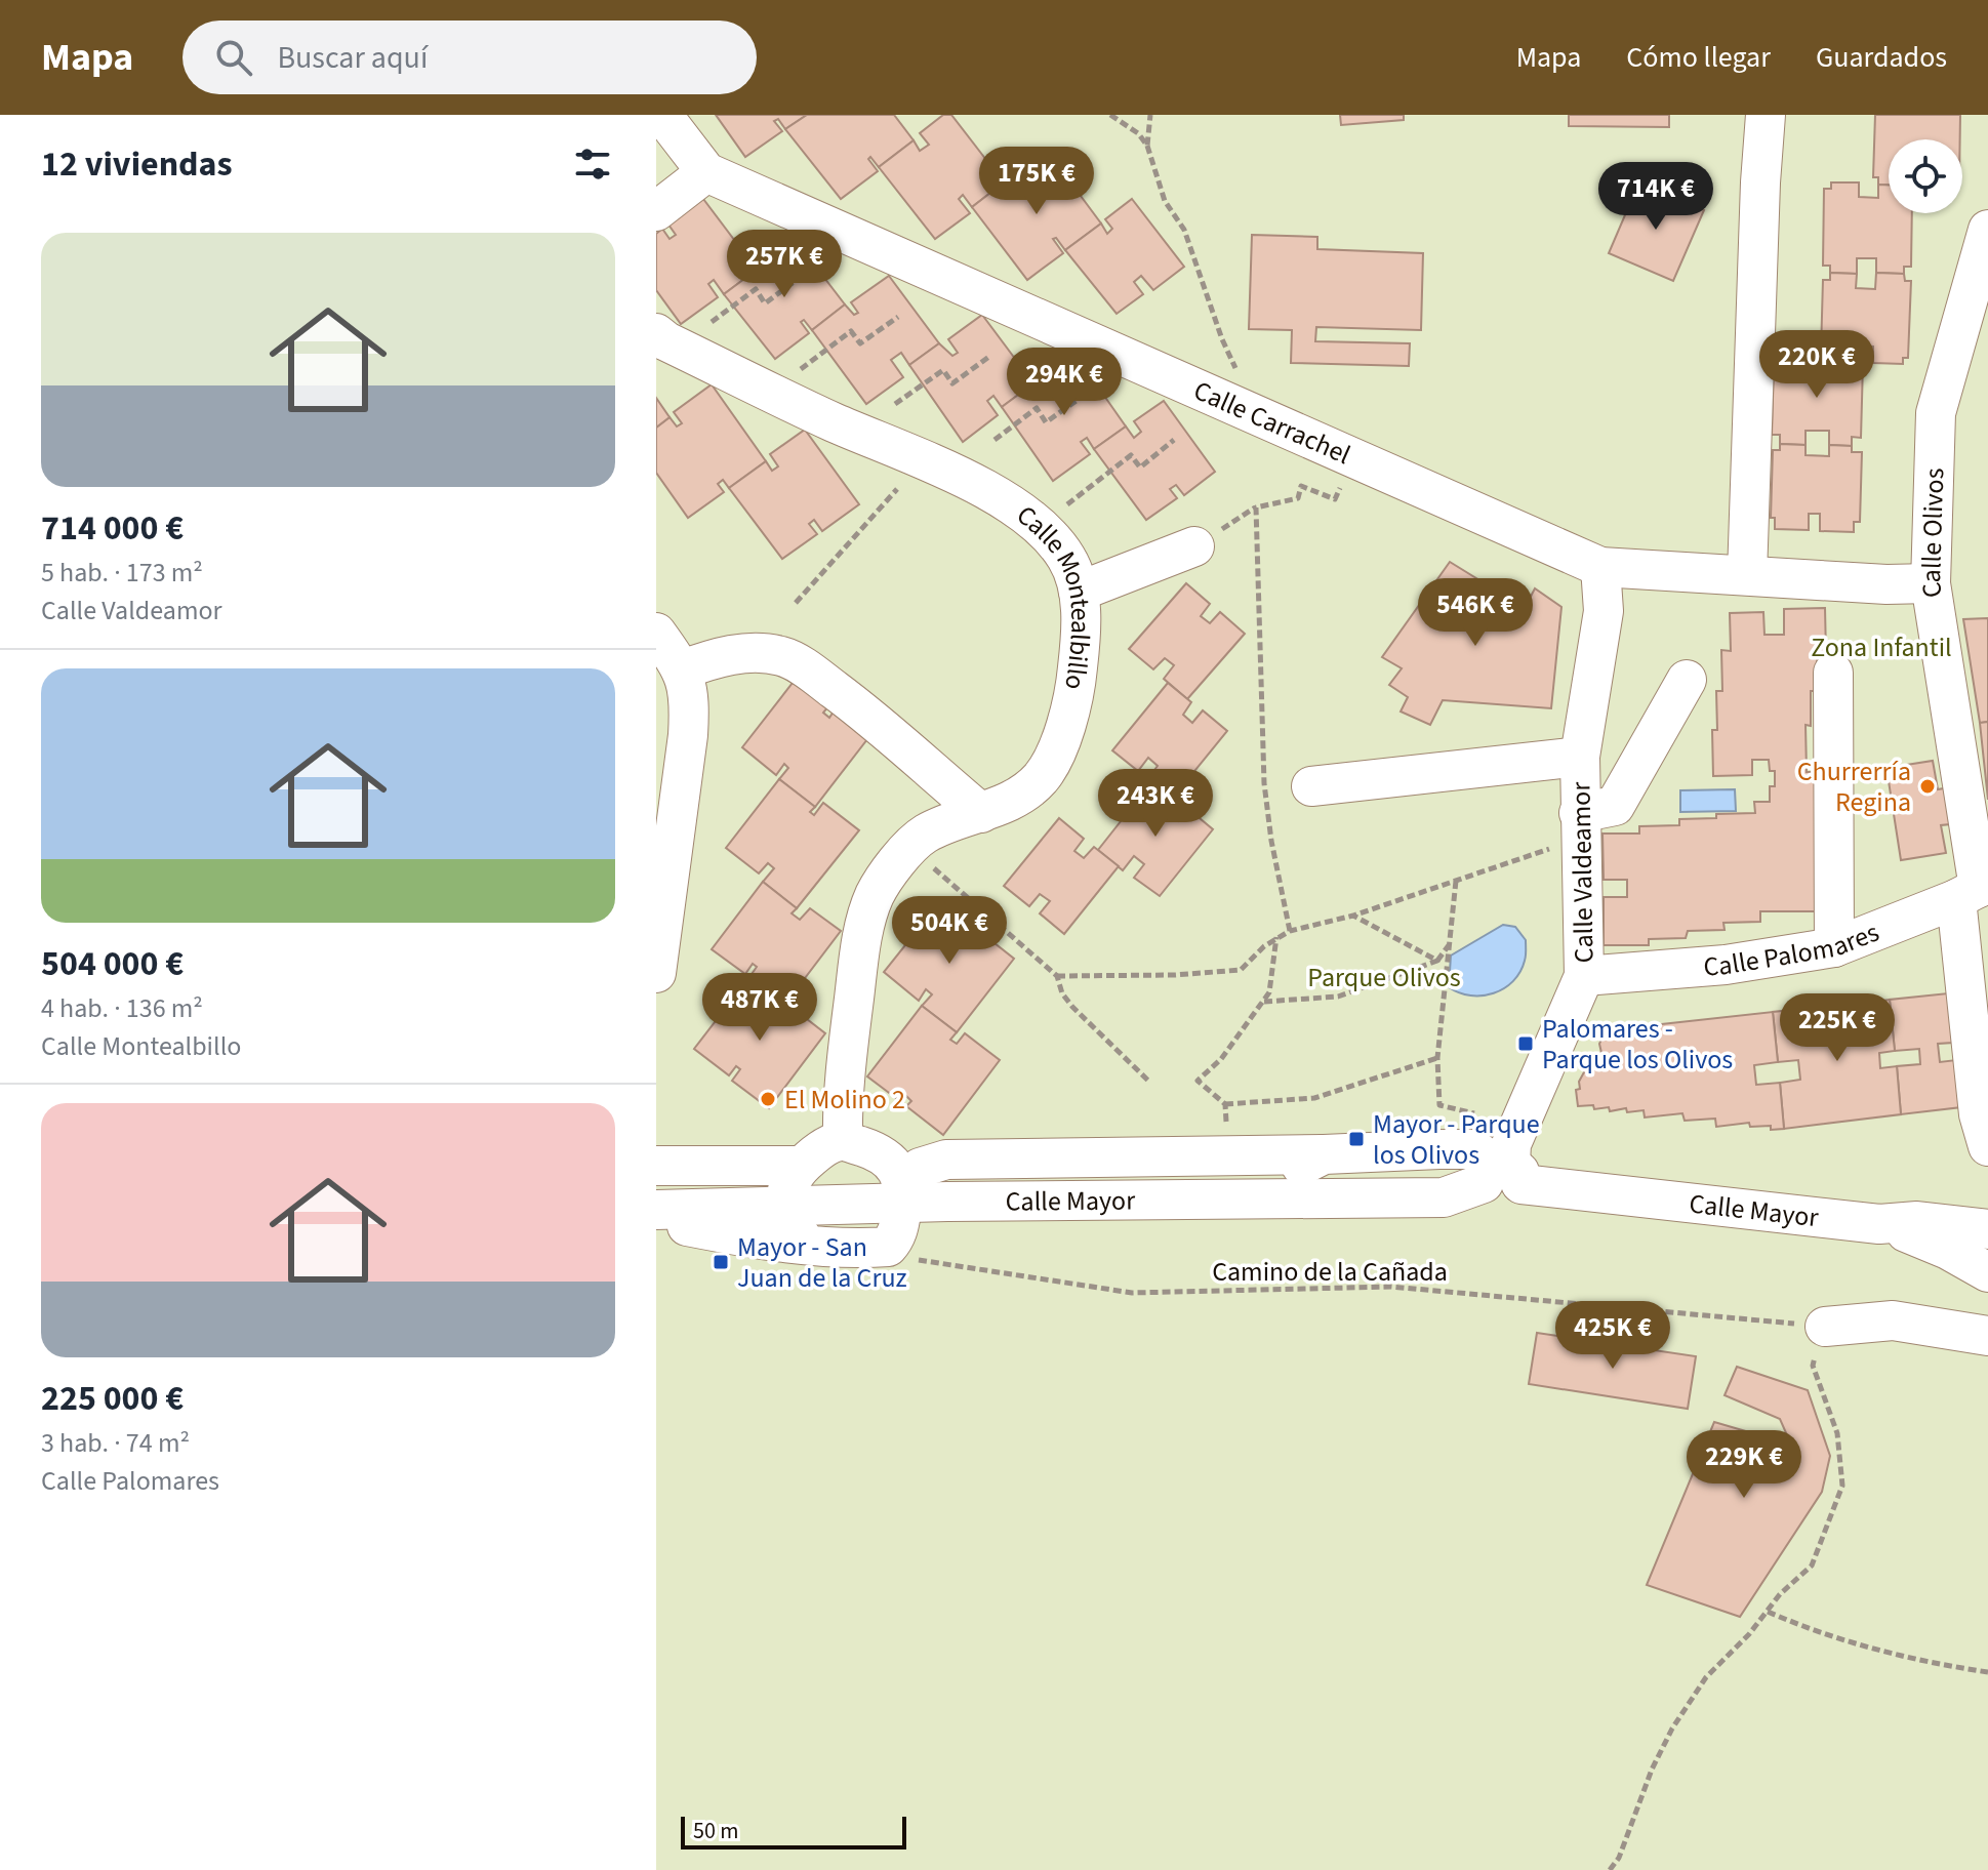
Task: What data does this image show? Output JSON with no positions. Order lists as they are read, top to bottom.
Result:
{
  "streets": {
    "street": [
      "Calle Carrachel",
      "Calle Olivos",
      "Calle Montealbillo",
      "Calle Valdeamor",
      "Calle Palomares",
      "Calle Mayor"
    ],
    "path": ["Camino de la Cañada"]
  },
  "crossings": [
    ["Calle Carrachel", "Calle Olivos"],
    ["Calle Carrachel", "Calle Valdeamor"],
    ["Calle Olivos", "Calle Palomares"],
    ["Calle Valdeamor", "Calle Palomares"],
    ["Calle Valdeamor", "Calle Mayor"]
  ],
  "parks": ["Zona Infantil", "Parque Olivos"],
  "places": {
    "other": ["Churrerría Regina", "El Molino 2"],
    "transit": ["Palomares - Parque los Olivos", "Mayor - Parque los Olivos", "Mayor - San Juan de la Cruz"]
  },
  "scale_bar": "50 m",
  "page": {
    "header": "Mapa",
    "search": "Buscar aquí",
    "nav": ["Mapa", "Cómo llegar", "Guardados"],
    "heading": "12 viviendas",
    "price": [
      "175K €",
      "714K €",
      "257K €",
      "220K €",
      "294K €",
      "546K €",
      "243K €",
      "504K €",
      "487K €",
      "225K €",
      "425K €",
      "229K €"
    ],
    "list": [
      {
        "name": "714 000 €",
        "note": "5 hab. · 173 m² · Calle Valdeamor"
      },
      {
        "name": "504 000 €",
        "note": "4 hab. · 136 m² · Calle Montealbillo"
      },
      {
        "name": "225 000 €",
        "note": "3 hab. · 74 m² · Calle Palomares"
      }
    ],
    "scale": "50 m"
  }
}
